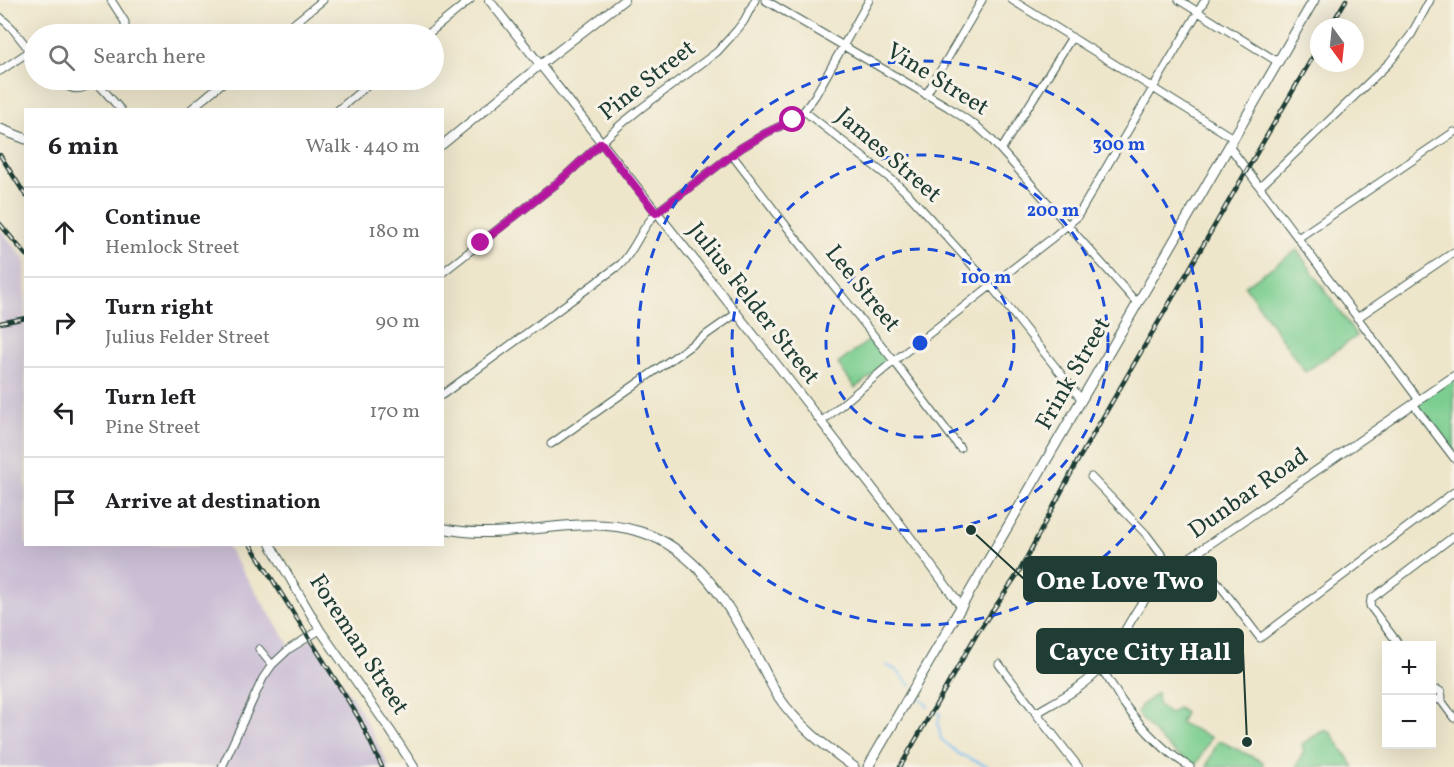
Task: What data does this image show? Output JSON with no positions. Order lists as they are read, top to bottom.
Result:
{
  "streets": {
    "main road": ["Frink Street"],
    "street": [
      "Vine Street",
      "Pine Street",
      "James Street",
      "Lee Street",
      "Julius Felder Street",
      "Dunbar Road",
      "Foreman Street"
    ]
  },
  "crossings": [
    ["Vine Street", "Frink Street"],
    ["Pine Street", "Julius Felder Street"],
    ["James Street", "Frink Street"],
    ["Julius Felder Street", "Frink Street"]
  ],
  "places": ["One Love Two", "Cayce City Hall"],
  "north": "bottom",
  "page": {
    "search": "Search here",
    "heading": ["6 min", "Walk · 440 m"],
    "list": [
      ["Continue", "Hemlock Street", "180 m"],
      ["Turn right", "Julius Felder Street", "90 m"],
      ["Turn left", "Pine Street", "170 m"],
      "Arrive at destination"
    ],
    "map_buttons": ["+", "−"]
  },
  "rings": ["300 m", "200 m", "100 m"]
}
